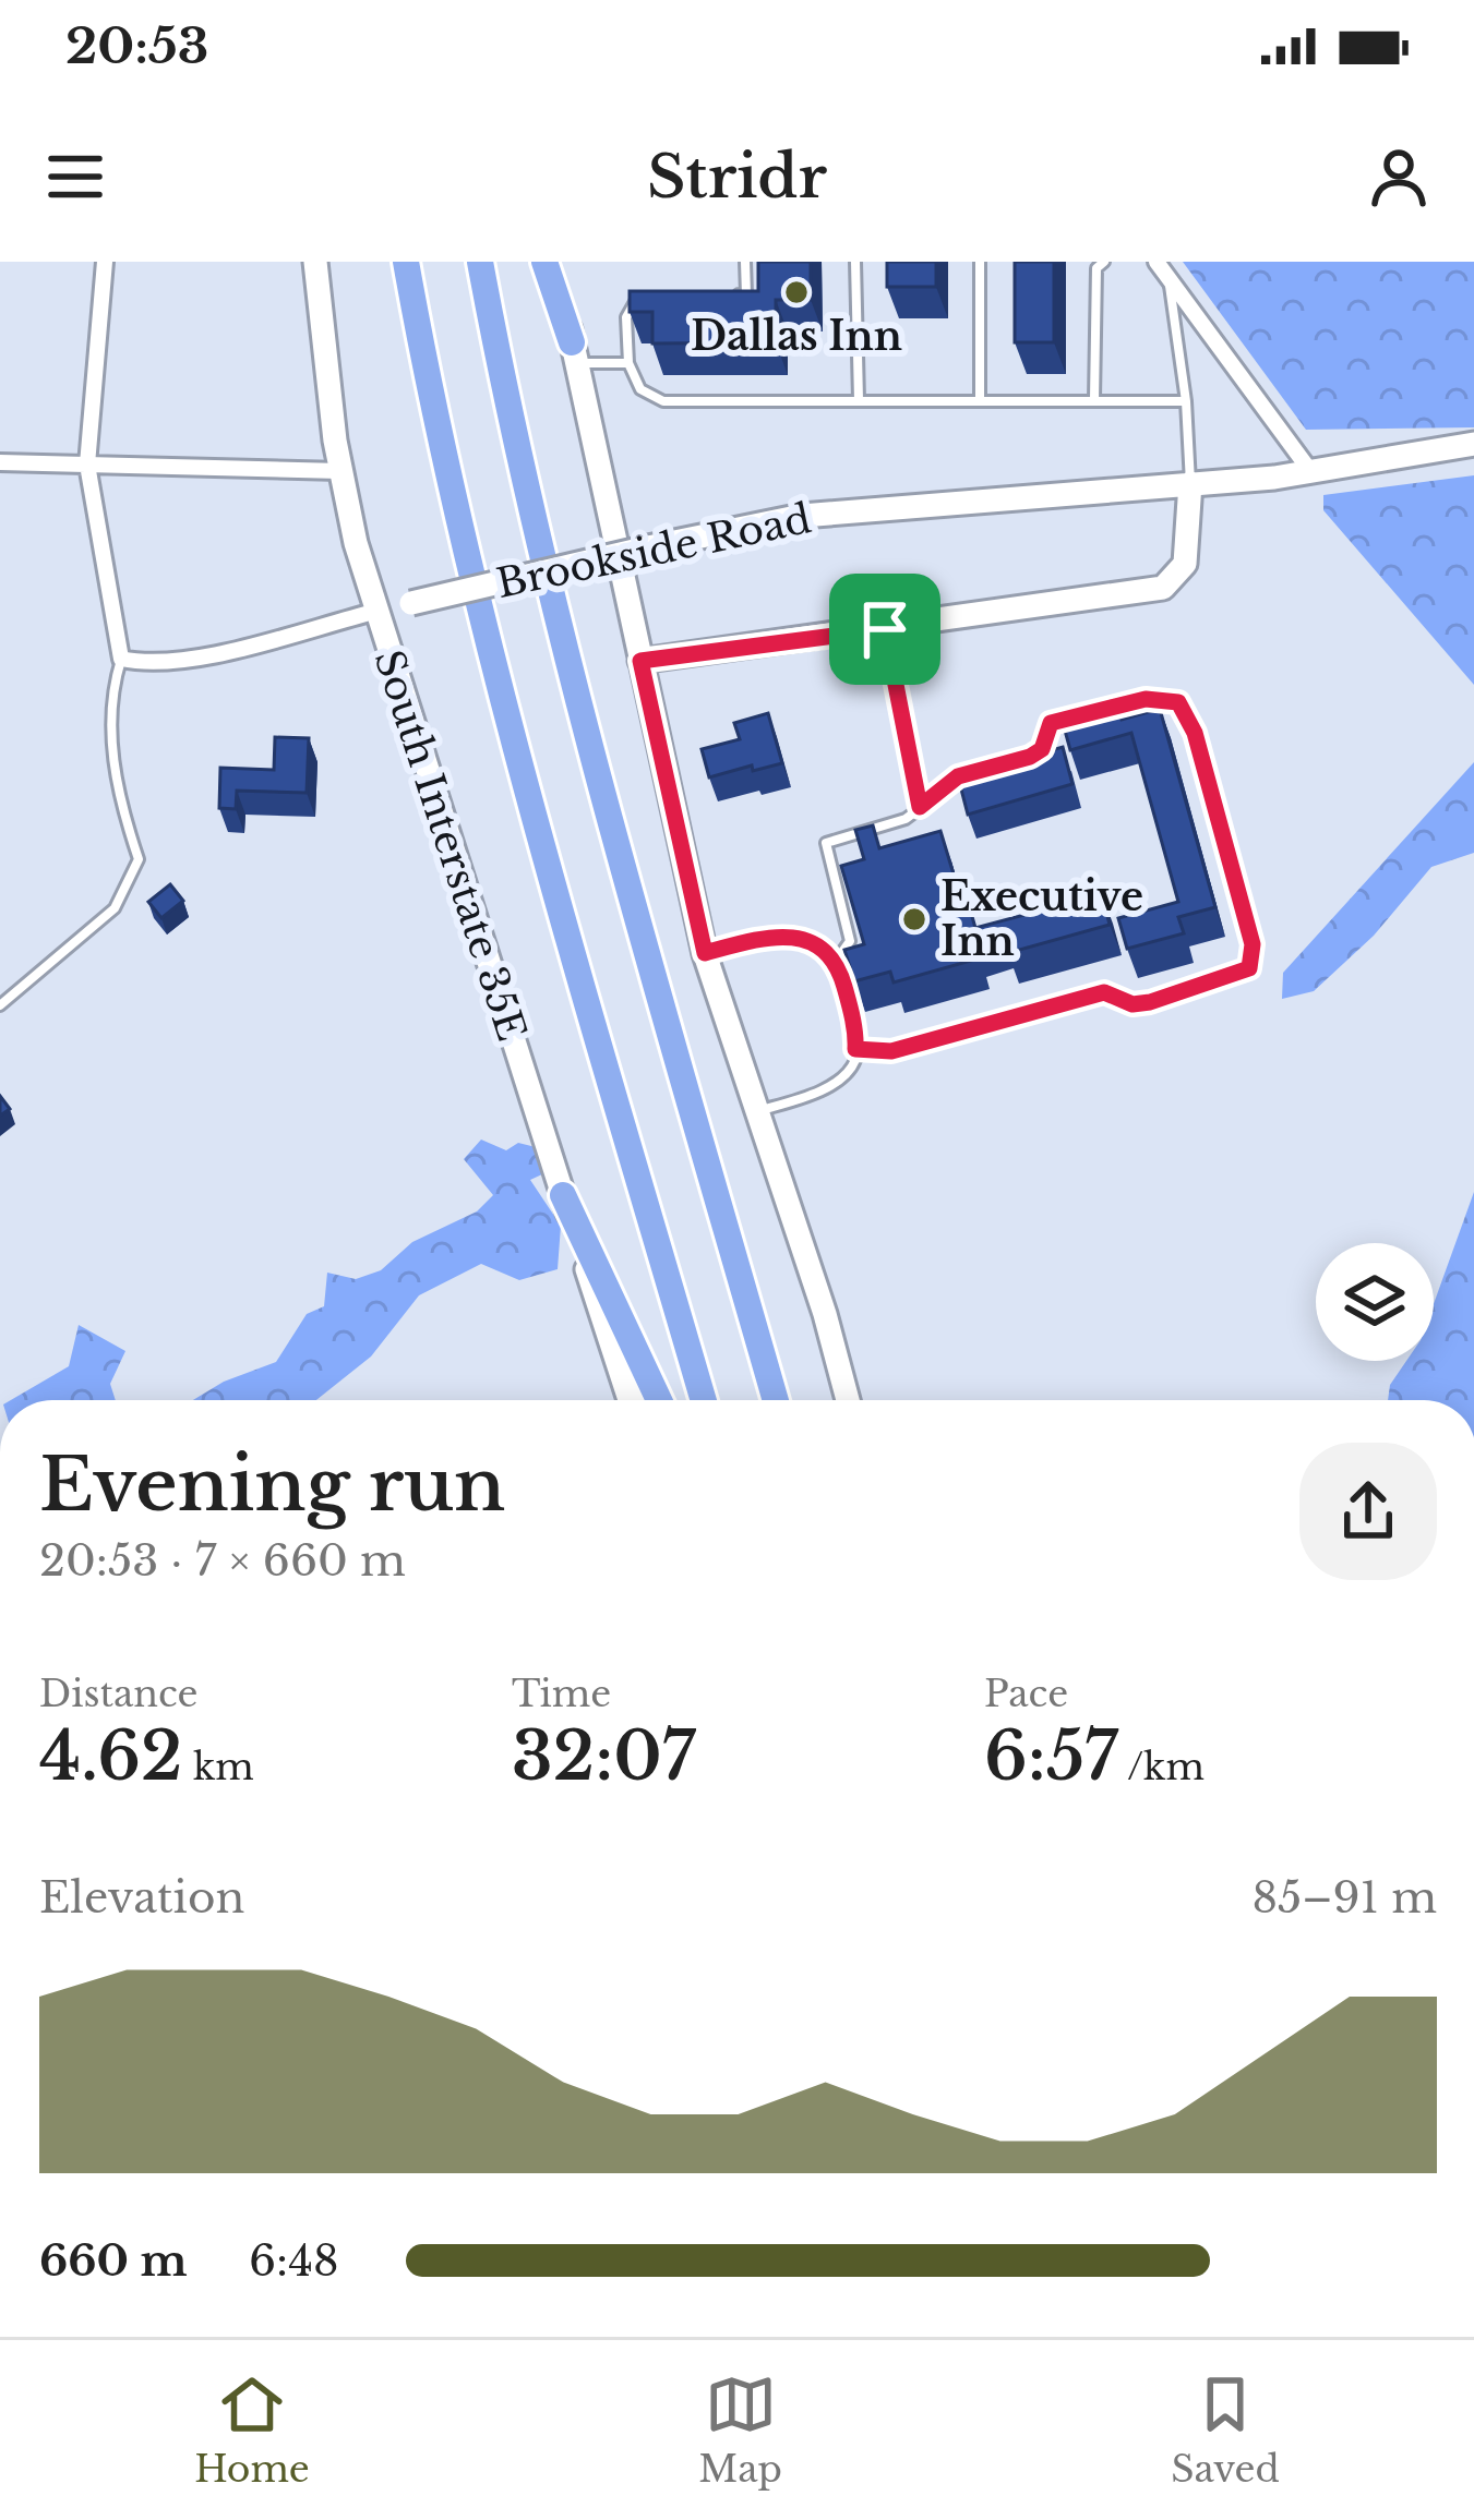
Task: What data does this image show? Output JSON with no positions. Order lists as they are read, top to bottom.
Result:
{
  "streets": {
    "main road": ["Brookside Road", "South Interstate 35E"]
  },
  "crossings": [
    ["Brookside Road", "South Interstate 35E"]
  ],
  "places": ["Dallas Inn", "Executive Inn"],
  "page": {
    "status": "20:53",
    "header": "Stridr",
    "heading": ["Evening run", "20:53 · 7 × 660 m"],
    "stats": [
      ["Distance", "4.62 km"],
      ["Time", "32:07"],
      ["Pace", "6:57 /km"]
    ],
    "chart": ["Elevation", "85–91 m"],
    "list": [
      {
        "name": "660 m",
        "note": "6:48"
      }
    ],
    "tabs": ["Home", "Map", "Saved"]
  }
}
